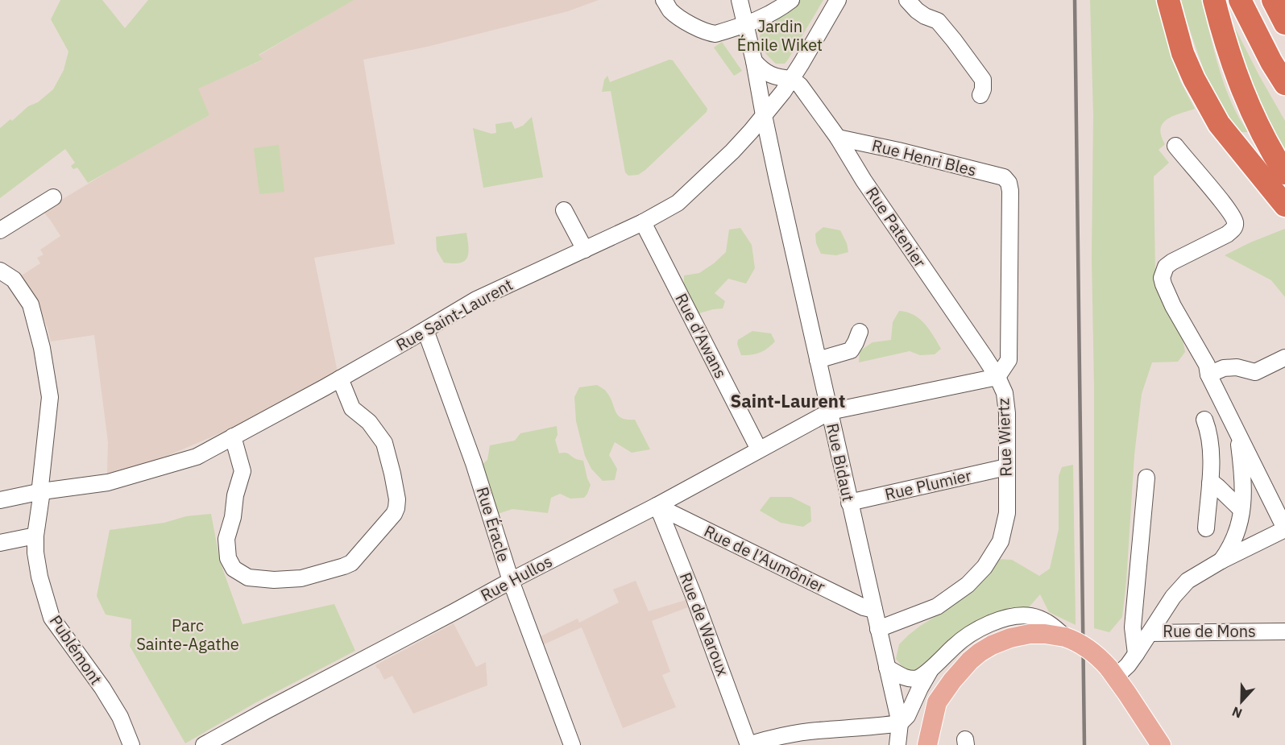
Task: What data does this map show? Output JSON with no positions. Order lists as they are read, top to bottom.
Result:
{
  "streets": {
    "street": [
      "Rue Henri Bles",
      "Rue Patenier",
      "Rue Saint-Laurent",
      "Rue d'Awans",
      "Rue Wiertz",
      "Rue Bidaut",
      "Rue Plumier",
      "Rue Éracle",
      "Rue de l'Aumônier",
      "Rue Hullos",
      "Rue de Waroux",
      "Rue de Mons",
      "Publémont"
    ]
  },
  "crossings": [
    ["Rue Henri Bles", "Rue Patenier"],
    ["Rue Henri Bles", "Rue Wiertz"],
    ["Rue Patenier", "Rue Saint-Laurent"],
    ["Rue Patenier", "Rue Wiertz"],
    ["Rue Patenier", "Rue Hullos"],
    ["Rue Saint-Laurent", "Rue d'Awans"],
    ["Rue Saint-Laurent", "Rue Bidaut"],
    ["Rue Saint-Laurent", "Rue Éracle"],
    ["Rue Saint-Laurent", "Publémont"],
    ["Rue d'Awans", "Rue Hullos"],
    ["Rue Wiertz", "Rue Bidaut"],
    ["Rue Wiertz", "Rue Plumier"],
    ["Rue Wiertz", "Rue Hullos"],
    ["Rue Bidaut", "Rue Plumier"],
    ["Rue Bidaut", "Rue de l'Aumônier"],
    ["Rue Bidaut", "Rue Hullos"],
    ["Rue Éracle", "Rue Hullos"],
    ["Rue de l'Aumônier", "Rue Hullos"],
    ["Rue de l'Aumônier", "Rue de Waroux"],
    ["Rue Hullos", "Rue de Waroux"]
  ],
  "districts": ["Saint-Laurent"],
  "parks": ["Jardin Émile Wiket", "Parc Sainte-Agathe"],
  "north": "bottom"
}
